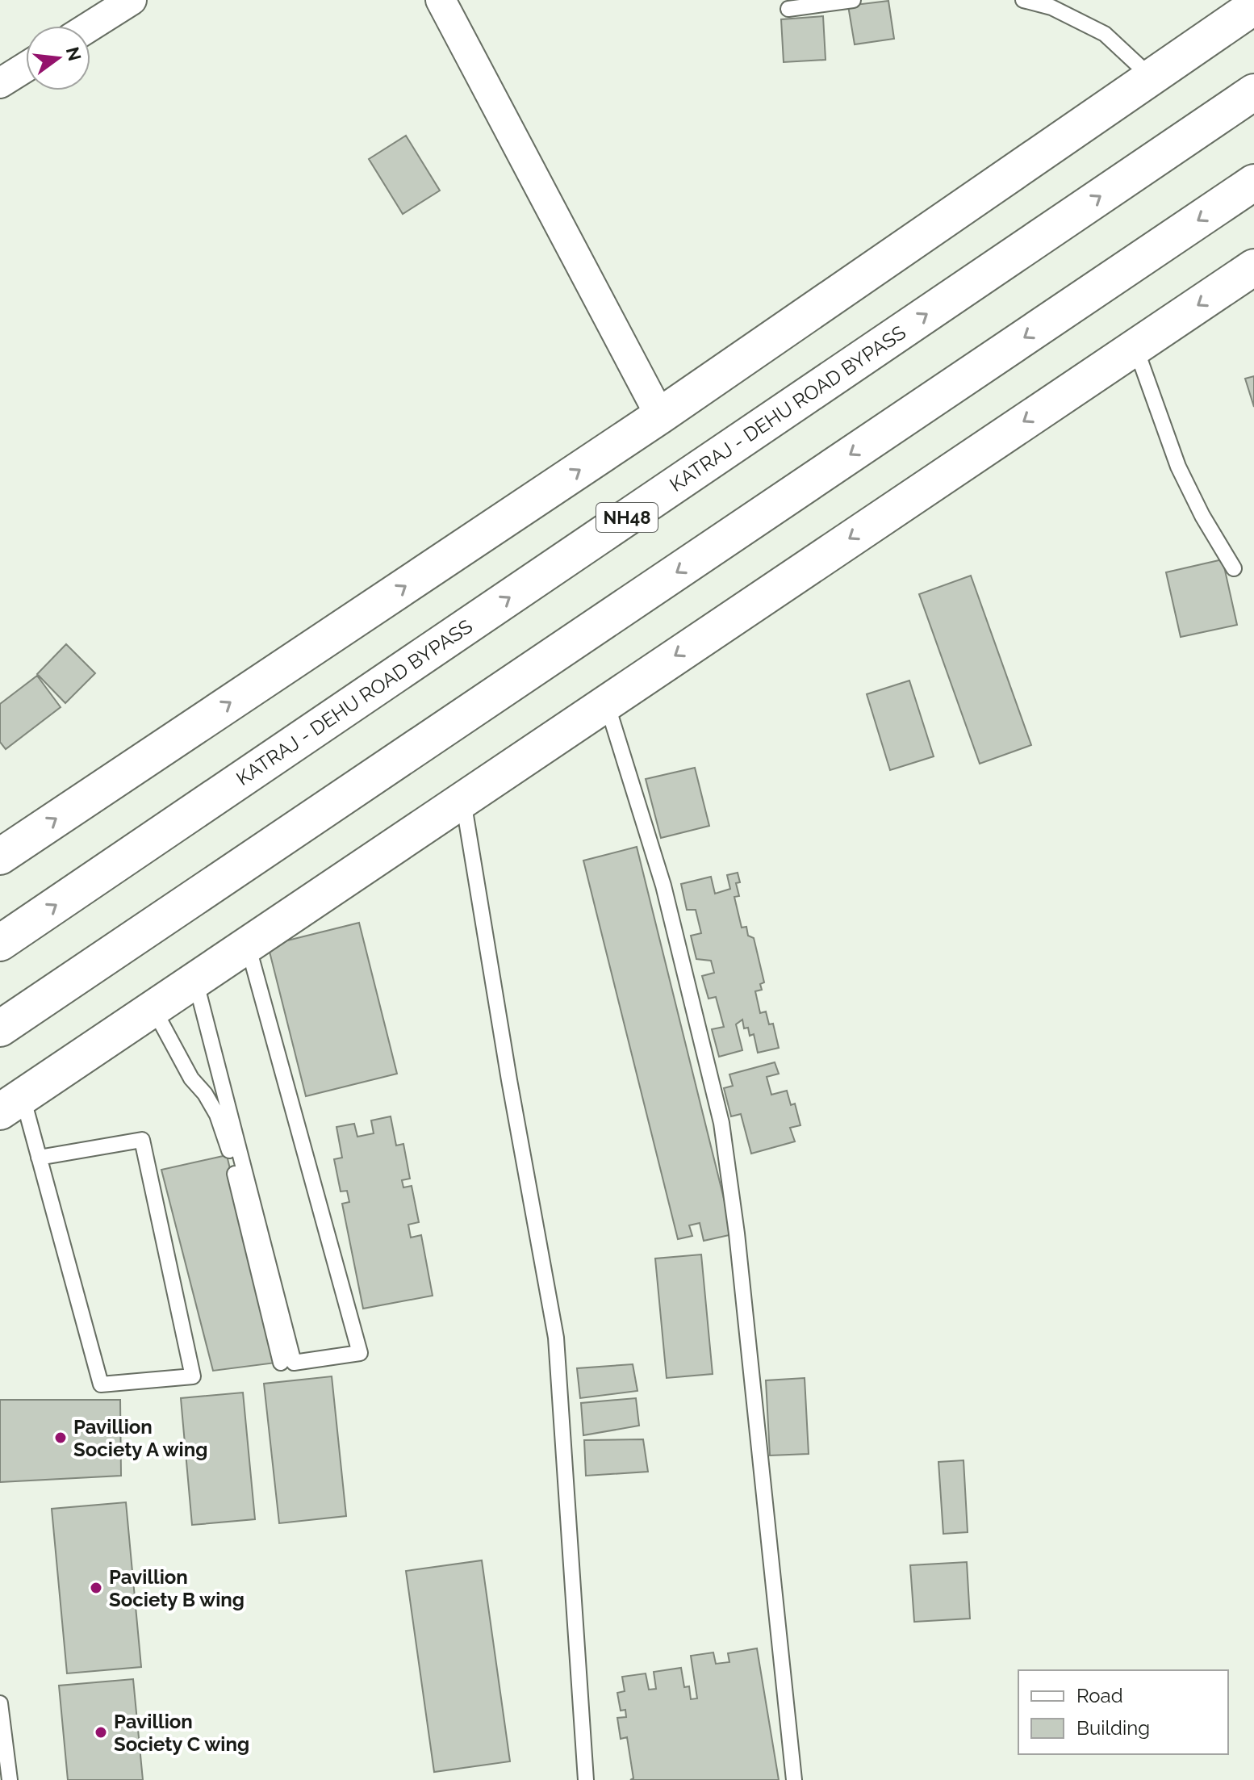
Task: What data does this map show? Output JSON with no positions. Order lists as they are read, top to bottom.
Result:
{
  "streets": {
    "main road": ["KATRAJ - DEHU ROAD BYPASS", "NH48"]
  },
  "places": ["Pavillion Society A wing", "Pavillion Society B wing", "Pavillion Society C wing"],
  "legend": ["Road", "Building"],
  "north": "right"
}
